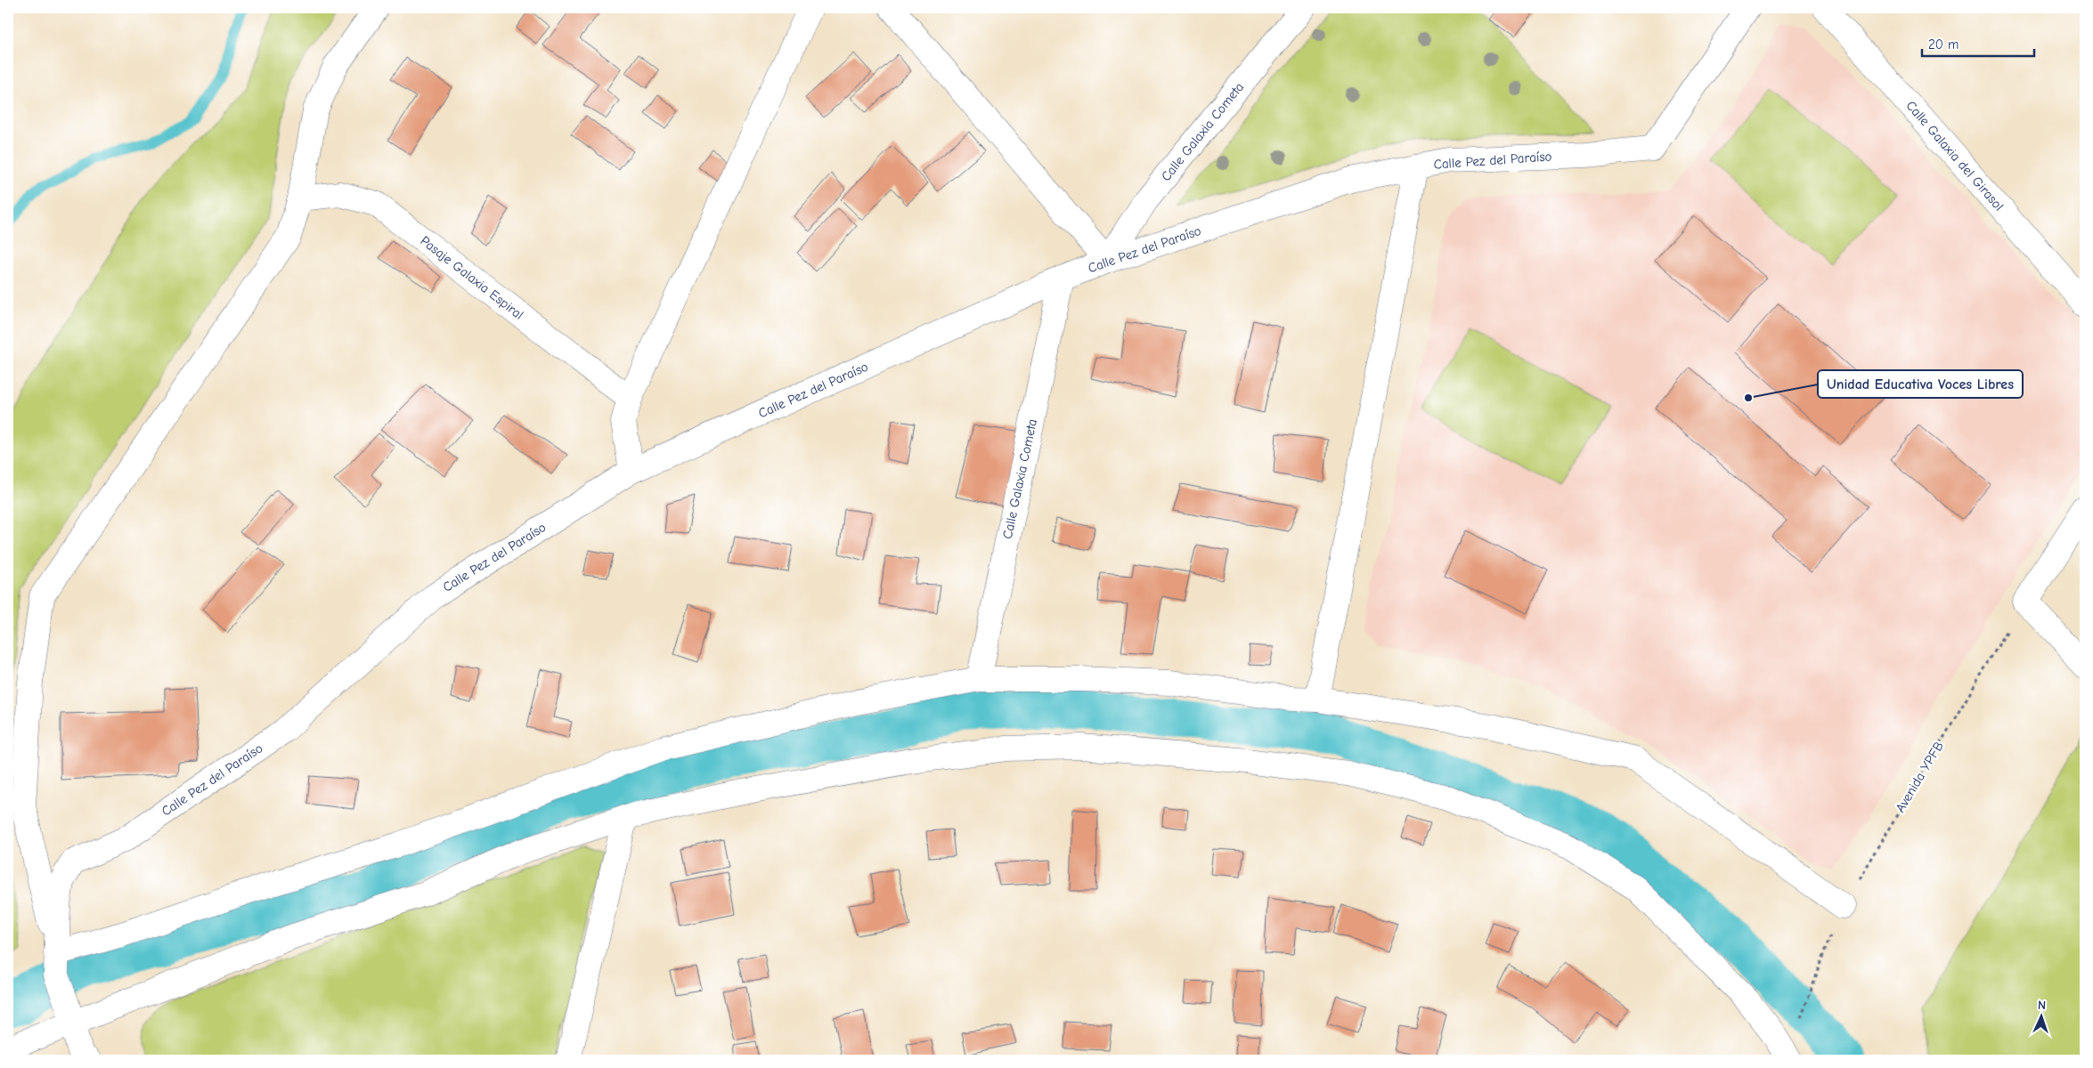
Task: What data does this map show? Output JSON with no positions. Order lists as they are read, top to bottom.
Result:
{
  "streets": {
    "street": [
      "Calle Galaxia Cometa",
      "Calle Galaxia del Girasol",
      "Calle Pez del Paraíso",
      "Pasaje Galaxia Espiral"
    ],
    "path": ["Avenida YPFB"]
  },
  "crossings": [
    ["Calle Galaxia Cometa", "Calle Pez del Paraíso"]
  ],
  "places": ["Unidad Educativa Voces Libres"],
  "scale_bar": "20 m",
  "north": "top"
}
